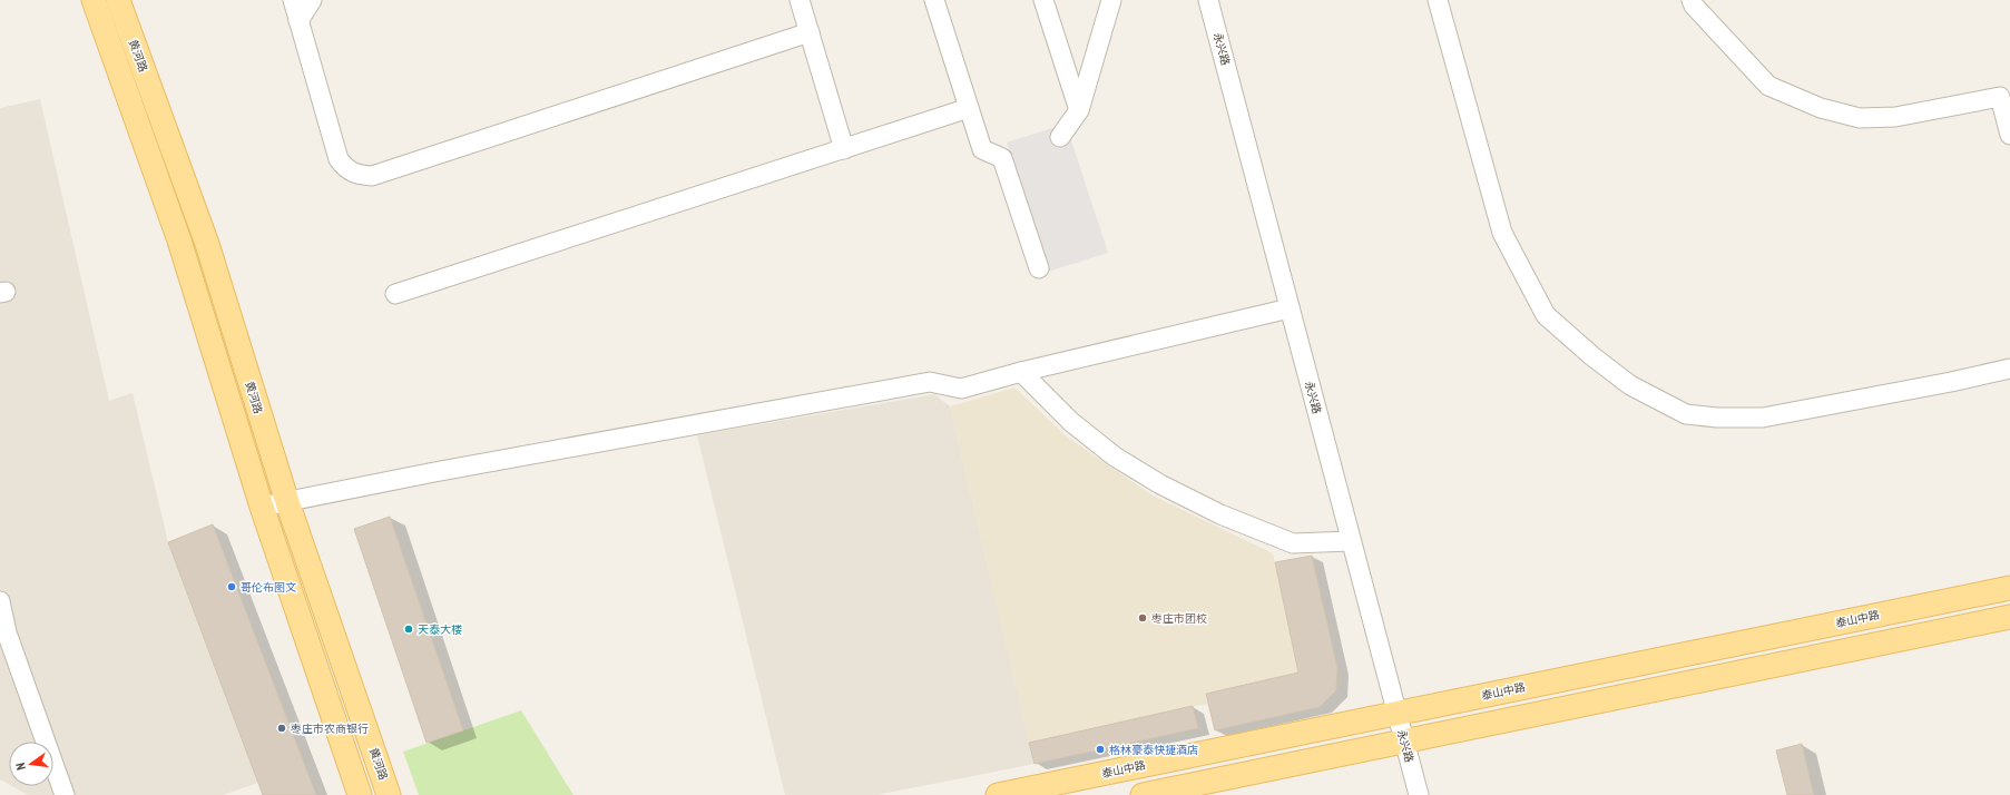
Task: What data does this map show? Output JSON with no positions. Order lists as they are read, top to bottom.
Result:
{
  "streets": {
    "main road": ["黄河路", "泰山中路"],
    "street": ["永兴路"]
  },
  "crossings": [
    ["永兴路", "泰山中路"]
  ],
  "places": [
    "哥伦布图文",
    "枣庄市团校",
    "天泰大楼",
    "枣庄市农商银行",
    "格林豪泰快捷酒店"
  ],
  "north": "left"
}
